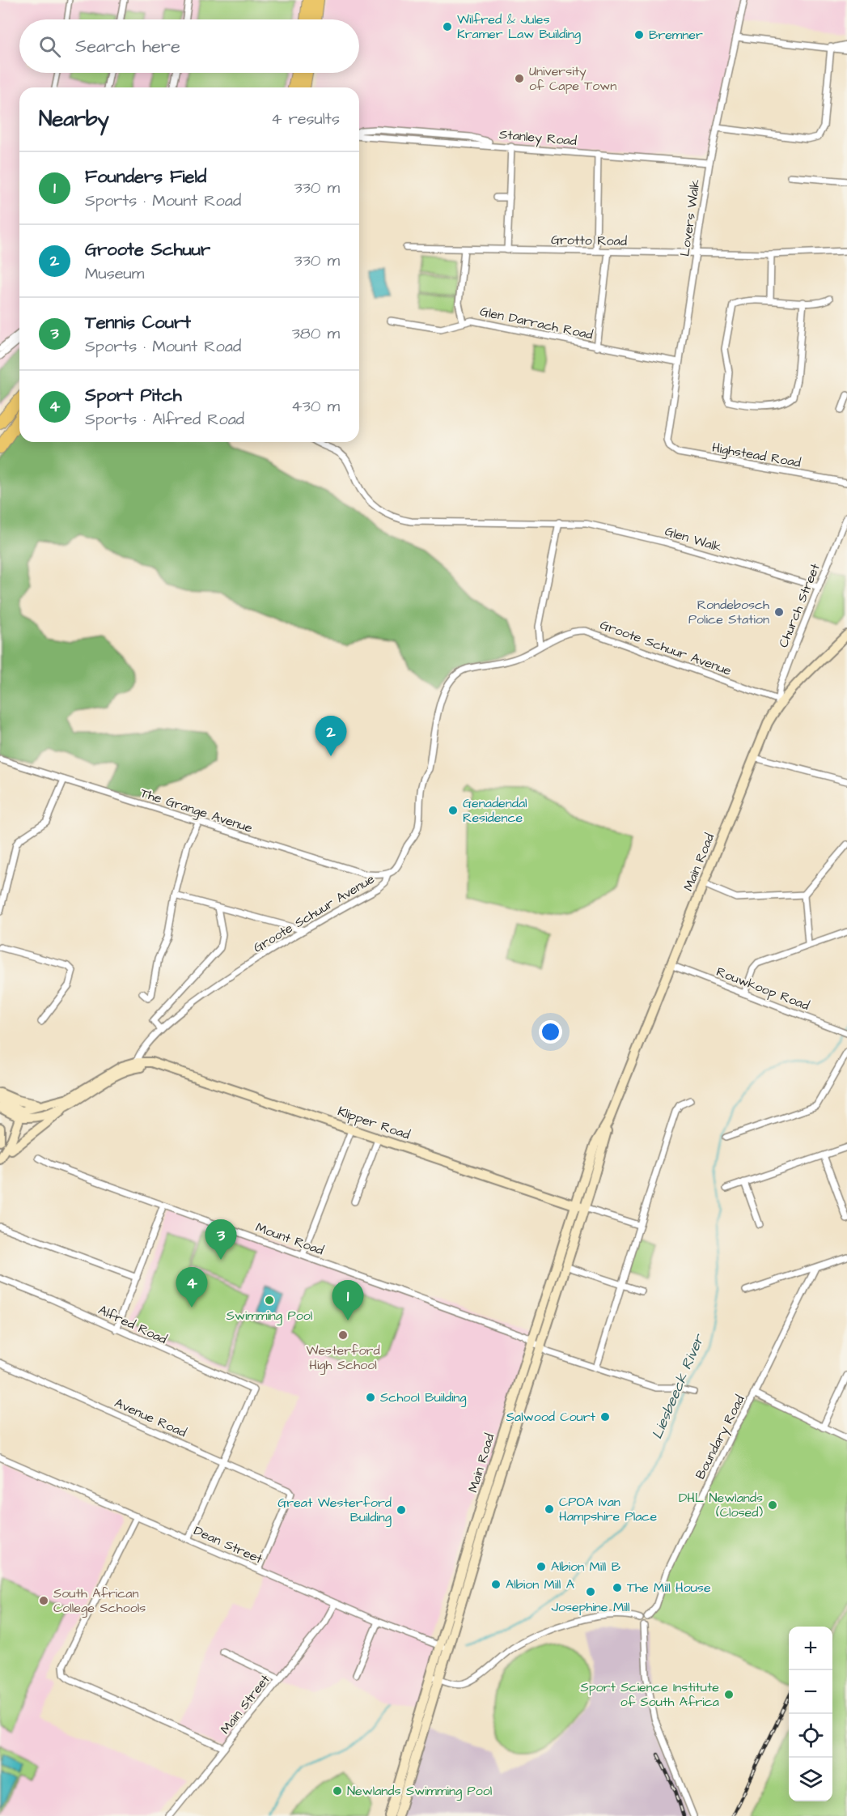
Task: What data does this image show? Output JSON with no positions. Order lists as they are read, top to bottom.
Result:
{
  "streets": {
    "main road": ["Main Road", "Klipper Road"],
    "street": [
      "Stanley Road",
      "Lovers Walk",
      "Grotto Road",
      "Glen Darrach Road",
      "Highstead Road",
      "Glen Walk",
      "Church Street",
      "Groote Schuur Avenue",
      "The Grange Avenue",
      "Rouwkoop Road",
      "Mount Road",
      "Alfred Road",
      "Avenue Road",
      "Boundary Road",
      "Dean Street",
      "Main Street"
    ]
  },
  "crossings": [
    ["Stanley Road", "Lovers Walk"],
    ["Lovers Walk", "Grotto Road"],
    ["Lovers Walk", "Glen Darrach Road"],
    ["Lovers Walk", "Highstead Road"],
    ["Glen Walk", "Church Street"],
    ["Church Street", "Groote Schuur Avenue"],
    ["Church Street", "Main Road"],
    ["Groote Schuur Avenue", "The Grange Avenue"],
    ["Groote Schuur Avenue", "Main Road"],
    ["Groote Schuur Avenue", "Klipper Road"],
    ["Main Road", "Rouwkoop Road"],
    ["Main Road", "Klipper Road"],
    ["Main Road", "Mount Road"],
    ["Main Road", "Dean Street"],
    ["Alfred Road", "Avenue Road"],
    ["Avenue Road", "Dean Street"],
    ["Dean Street", "Main Street"]
  ],
  "water": ["Liesbeeck River"],
  "places": [
    "Wilfred & Jules Kramer Law Building",
    "Bremner",
    "University of Cape Town",
    "Rondebosch Police Station",
    "Genadendal Residence",
    "Swimming Pool",
    "Westerford High School",
    "School Building",
    "Salwood Court",
    "DHL Newlands (Closed)",
    "CPOA Ivan Hampshire Place",
    "Great Westerford Building",
    "Albion Mill B",
    "Albion Mill A",
    "The Mill House",
    "Josephine Mill",
    "South African College Schools",
    "Sport Science Institute of South Africa",
    "Newlands Swimming Pool"
  ],
  "page": {
    "search": "Search here",
    "heading": ["Nearby", "4 results"],
    "list": [
      {
        "mark": "1",
        "name": "Founders Field",
        "note": "Sports · Mount Road",
        "value": "330 m"
      },
      {
        "mark": "2",
        "name": "Groote Schuur",
        "note": "Museum",
        "value": "330 m"
      },
      {
        "mark": "3",
        "name": "Tennis Court",
        "note": "Sports · Mount Road",
        "value": "380 m"
      },
      {
        "mark": "4",
        "name": "Sport Pitch",
        "note": "Sports · Alfred Road",
        "value": "430 m"
      }
    ],
    "pins": [
      "2",
      "3",
      "4",
      "1"
    ],
    "map_buttons": ["+", "−"]
  }
}
